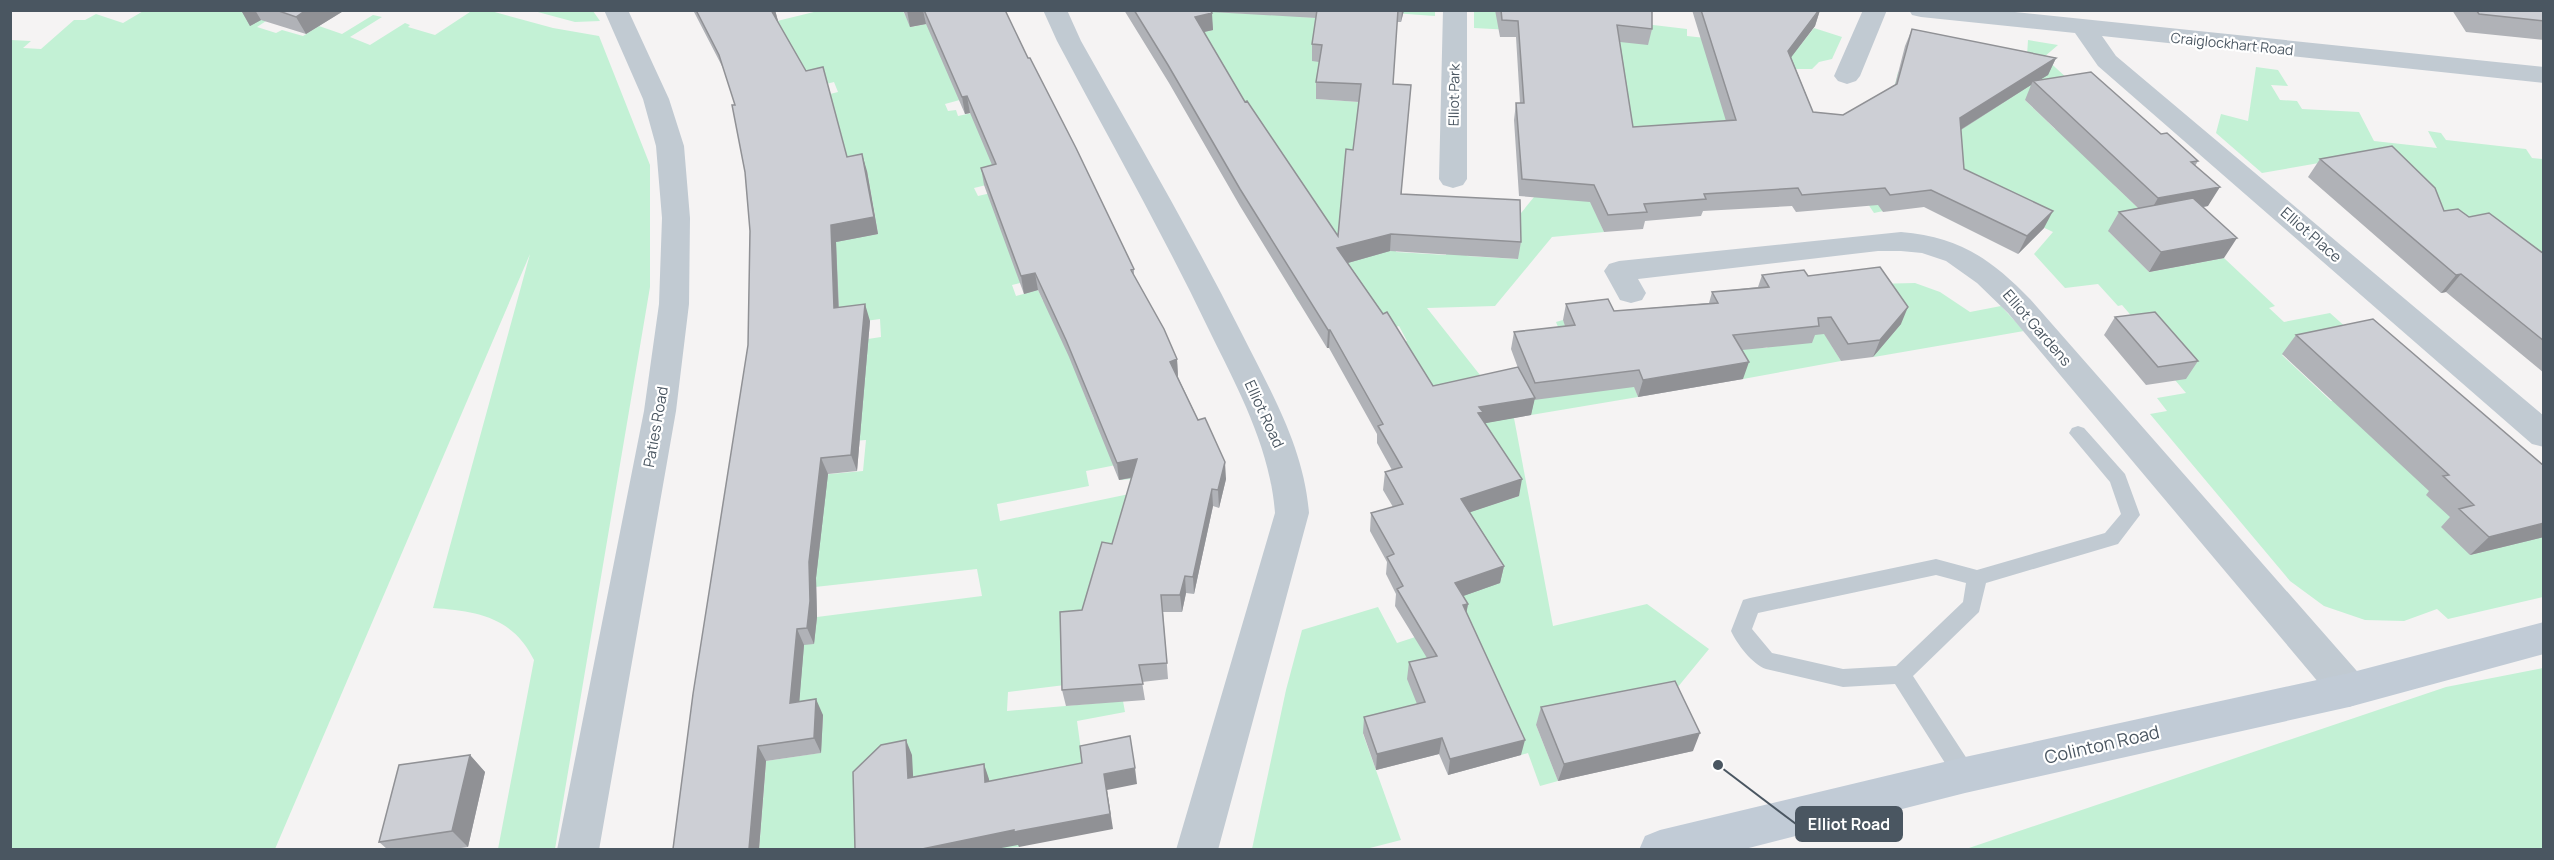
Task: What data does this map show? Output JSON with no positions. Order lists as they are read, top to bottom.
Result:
{
  "streets": {
    "street": [
      "Craiglockhart Road",
      "Elliot Park",
      "Elliot Place",
      "Elliot Gardens",
      "Elliot Road",
      "Paties Road",
      "Colinton Road"
    ]
  },
  "crossings": [
    ["Craiglockhart Road", "Elliot Place"],
    ["Elliot Gardens", "Colinton Road"]
  ],
  "places": ["Elliot Road"]
}
